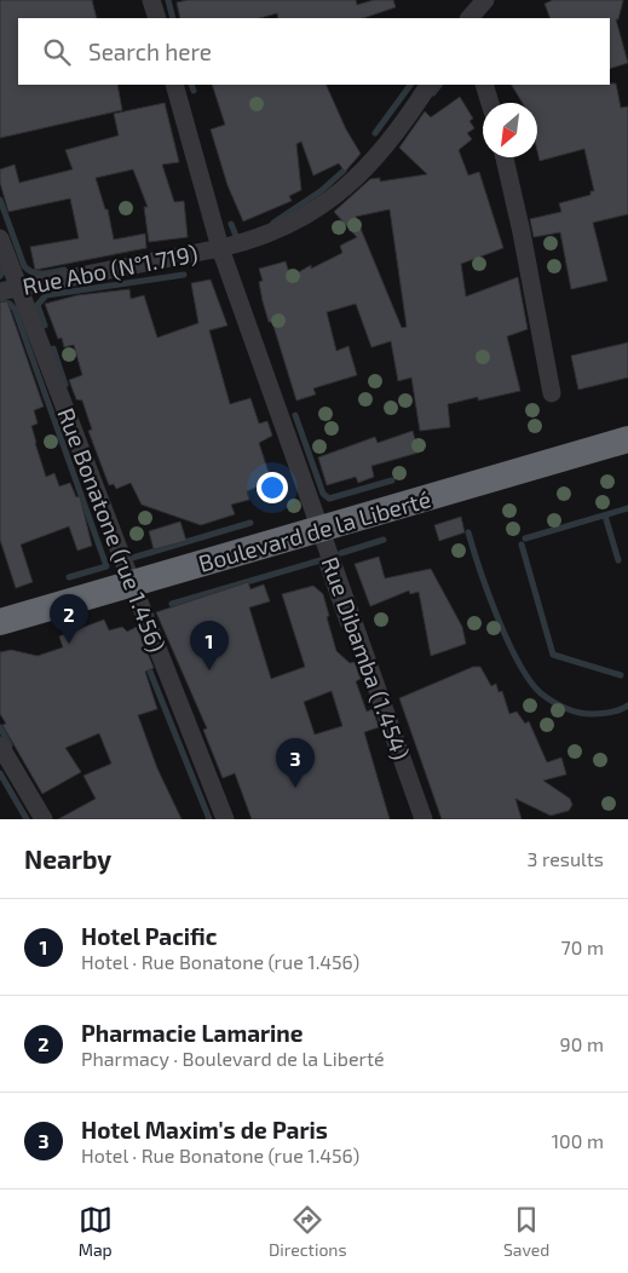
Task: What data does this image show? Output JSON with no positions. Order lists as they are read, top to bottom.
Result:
{
  "streets": {
    "highway": ["Boulevard de la Liberté"],
    "street": ["Rue Abo (N°1.719)", "Rue Bonatone (rue 1.456)", "Rue Dibamba (1.454)"]
  },
  "crossings": [
    ["Rue Abo (N°1.719)", "Rue Bonatone (rue 1.456)"],
    ["Rue Abo (N°1.719)", "Rue Dibamba (1.454)"],
    ["Rue Bonatone (rue 1.456)", "Boulevard de la Liberté"],
    ["Boulevard de la Liberté", "Rue Dibamba (1.454)"]
  ],
  "north": "bottom left",
  "page": {
    "search": "Search here",
    "pins": ["2", "1", "3"],
    "heading": ["Nearby", "3 results"],
    "list": [
      {
        "mark": "1",
        "name": "Hotel Pacific",
        "note": "Hotel · Rue Bonatone (rue 1.456)",
        "value": "70 m"
      },
      {
        "mark": "2",
        "name": "Pharmacie Lamarine",
        "note": "Pharmacy · Boulevard de la Liberté",
        "value": "90 m"
      },
      {
        "mark": "3",
        "name": "Hotel Maxim's de Paris",
        "note": "Hotel · Rue Bonatone (rue 1.456)",
        "value": "100 m"
      }
    ],
    "nav": ["Map", "Directions", "Saved"]
  }
}
